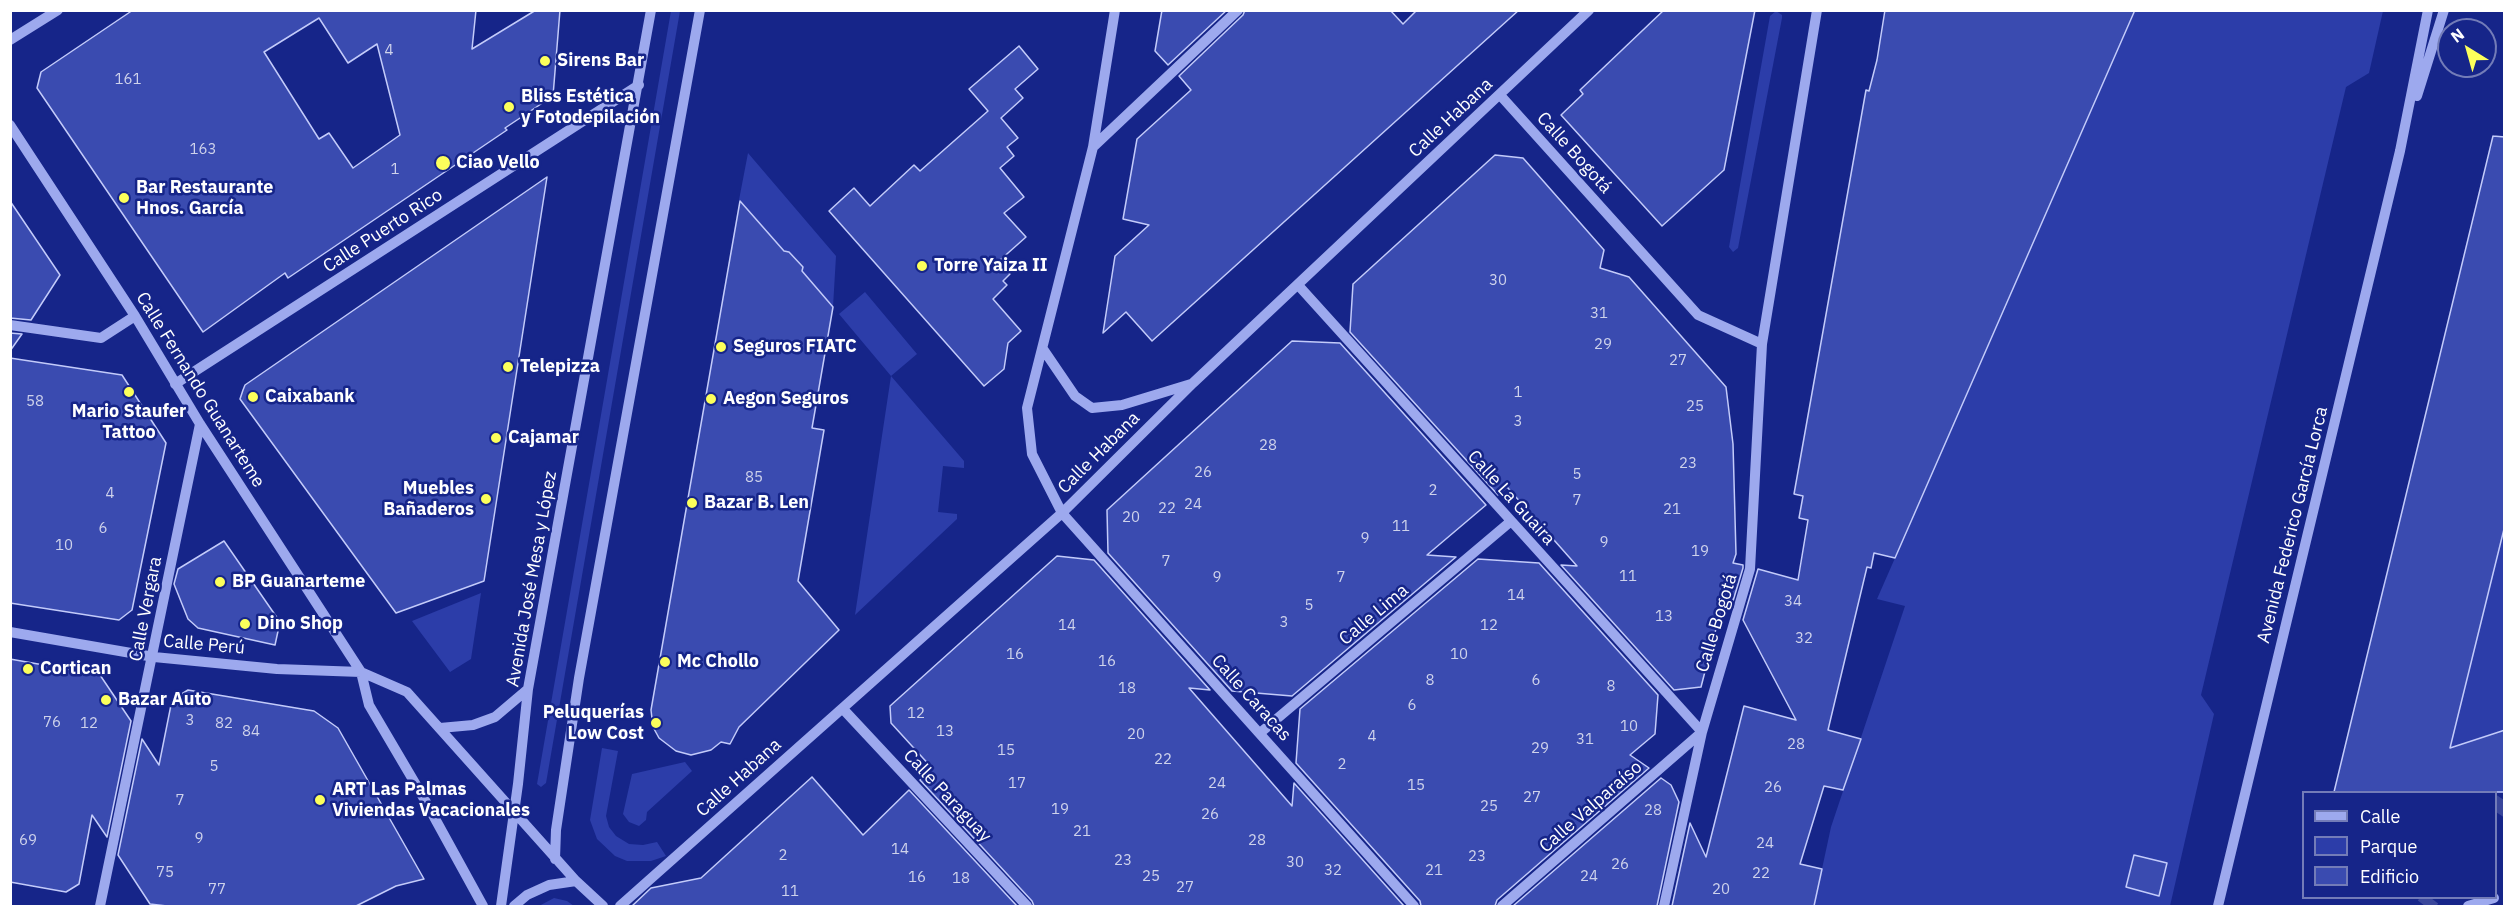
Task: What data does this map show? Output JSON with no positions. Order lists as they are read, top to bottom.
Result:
{
  "streets": {
    "street": [
      "Calle Habana",
      "Calle Bogotá",
      "Calle Puerto Rico",
      "Calle Fernando Guanarteme",
      "Calle La Guaira",
      "Avenida Federico García Lorca",
      "Avenida José Mesa y López",
      "Calle Vergara",
      "Calle Lima",
      "Calle Perú",
      "Calle Caracas",
      "Calle Paraguay",
      "Calle Valparaíso"
    ]
  },
  "crossings": [
    ["Calle Habana", "Calle Bogotá"],
    ["Calle Habana", "Calle La Guaira"],
    ["Calle Habana", "Calle Caracas"],
    ["Calle Habana", "Calle Paraguay"],
    ["Calle Bogotá", "Calle La Guaira"],
    ["Calle Bogotá", "Calle Valparaíso"],
    ["Calle Puerto Rico", "Calle Fernando Guanarteme"],
    ["Calle Puerto Rico", "Avenida José Mesa y López"],
    ["Calle Fernando Guanarteme", "Calle Vergara"],
    ["Calle Fernando Guanarteme", "Calle Perú"],
    ["Calle La Guaira", "Calle Lima"],
    ["Calle La Guaira", "Calle Valparaíso"],
    ["Calle Vergara", "Calle Perú"],
    ["Calle Lima", "Calle Caracas"]
  ],
  "places": [
    "Sirens Bar",
    "Bliss Estética y Fotodepilación",
    "Ciao Vello",
    "Bar Restaurante Hnos. García",
    "Torre Yaiza II",
    "Seguros FIATC",
    "Telepizza",
    "Mario Staufer Tattoo",
    "Caixabank",
    "Aegon Seguros",
    "Cajamar",
    "Muebles Bañaderos",
    "Bazar B. Len",
    "BP Guanarteme",
    "Dino Shop",
    "Mc Chollo",
    "Cortican",
    "Bazar Auto",
    "Peluquerías Low Cost",
    "ART Las Palmas Viviendas Vacacionales"
  ],
  "house_numbers": [
    "4",
    "161",
    "163",
    "1",
    "30",
    "31",
    "29",
    "27",
    "1",
    "58",
    "25",
    "3",
    "28",
    "23",
    "26",
    "5",
    "85",
    "2",
    "4",
    "7",
    "24",
    "22",
    "21",
    "20",
    "11",
    "6",
    "9",
    "9",
    "10",
    "19",
    "7",
    "11",
    "9",
    "7",
    "14",
    "34",
    "5",
    "13",
    "3",
    "14",
    "12",
    "32",
    "16",
    "10",
    "16",
    "8",
    "6",
    "8",
    "18",
    "6",
    "12",
    "3",
    "76",
    "12",
    "82",
    "10",
    "84",
    "13",
    "20",
    "4",
    "31",
    "28",
    "29",
    "15",
    "22",
    "2",
    "5",
    "17",
    "24",
    "15",
    "26",
    "27",
    "7",
    "25",
    "19",
    "28",
    "26",
    "21",
    "9",
    "69",
    "28",
    "24",
    "14",
    "2",
    "23",
    "23",
    "30",
    "26",
    "32",
    "21",
    "75",
    "22",
    "25",
    "24",
    "16",
    "18",
    "27",
    "77",
    "20",
    "11"
  ],
  "legend": ["Calle", "Parque", "Edificio"],
  "north": "top left"
}
